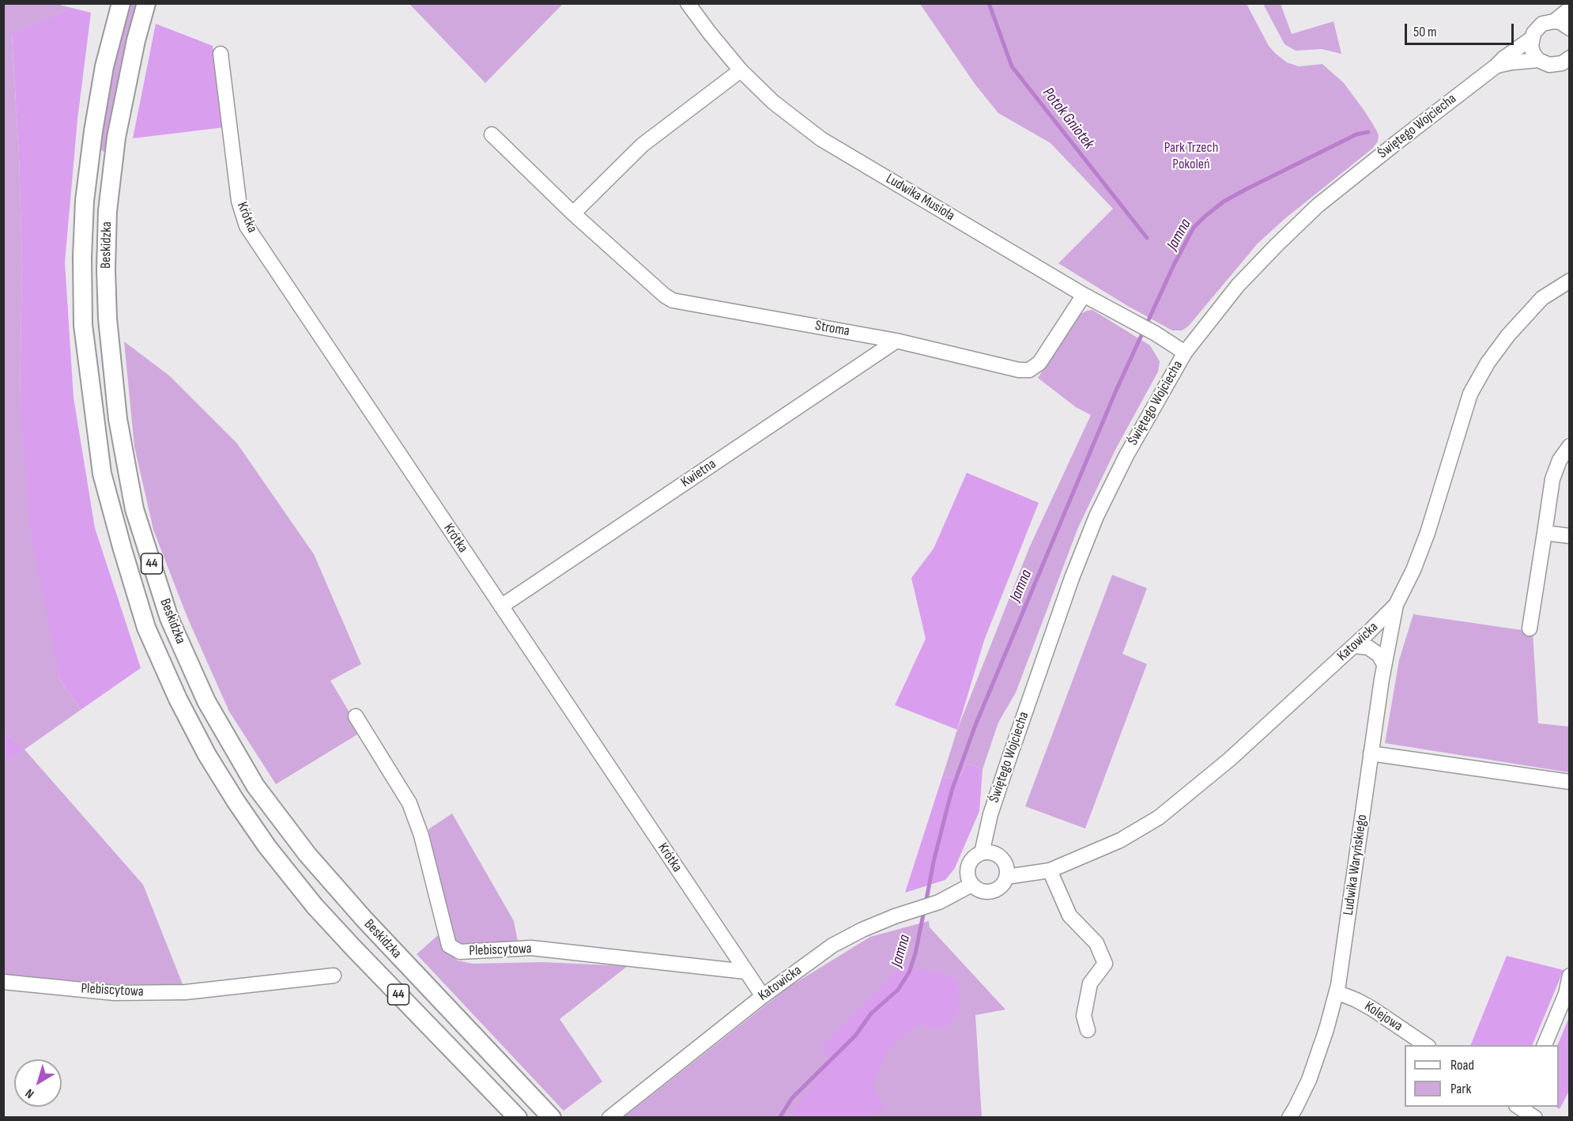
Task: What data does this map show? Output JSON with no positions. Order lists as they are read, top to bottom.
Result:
{
  "streets": {
    "main road": ["Beskidzka", "44"],
    "street": [
      "Świętego Wojciecha",
      "Ludwika Musioła",
      "Krótka",
      "Stroma",
      "Kwietna",
      "Katowicka",
      "Ludwika Waryńskiego",
      "Plebiscytowa",
      "Kolejowa"
    ]
  },
  "crossings": [
    ["Świętego Wojciecha", "Ludwika Musioła"],
    ["Świętego Wojciecha", "Katowicka"],
    ["Ludwika Musioła", "Stroma"],
    ["Krótka", "Kwietna"],
    ["Krótka", "Katowicka"],
    ["Krótka", "Plebiscytowa"],
    ["Stroma", "Kwietna"],
    ["Katowicka", "Ludwika Waryńskiego"],
    ["Ludwika Waryńskiego", "Kolejowa"]
  ],
  "water": ["Potok Gniotek", "Jamna"],
  "parks": ["Park Trzech Pokoleń"],
  "legend": ["Road", "Park"],
  "scale_bar": "50 m",
  "north": "bottom left"
}
